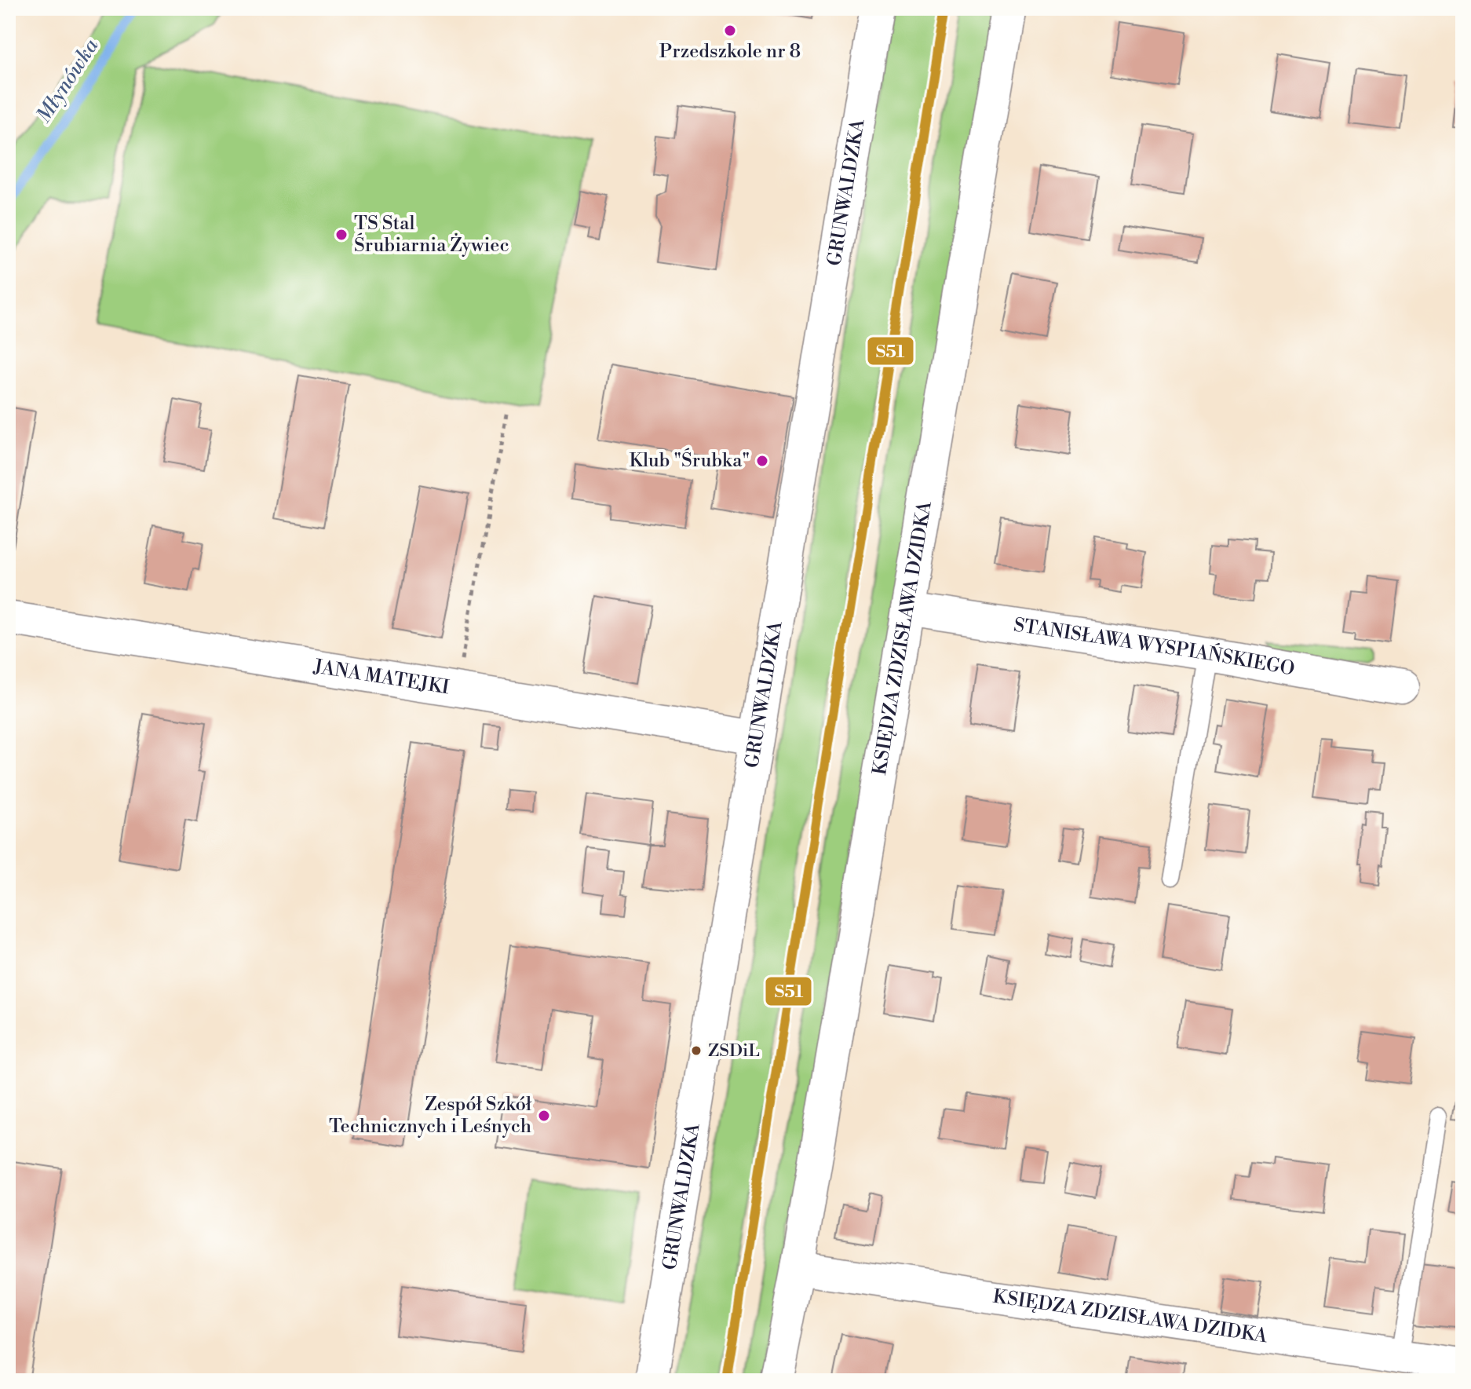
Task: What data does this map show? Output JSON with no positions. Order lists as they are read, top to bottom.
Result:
{
  "streets": {
    "street": [
      "GRUNWALDZKA",
      "KSIĘDZA ZDZISŁAWA DZIDKA",
      "STANISŁAWA WYSPIAŃSKIEGO",
      "JANA MATEJKI"
    ]
  },
  "crossings": [
    ["GRUNWALDZKA", "JANA MATEJKI"],
    ["KSIĘDZA ZDZISŁAWA DZIDKA", "STANISŁAWA WYSPIAŃSKIEGO"]
  ],
  "water": ["Młynówka"],
  "places": [
    "Przedszkole nr 8",
    "TS Stal Śrubiarnia Żywiec",
    "Klub \"Śrubka\"",
    "ZSDiL",
    "Zespół Szkół Technicznych i Leśnych"
  ],
  "lines": ["transit line S51"]
}
